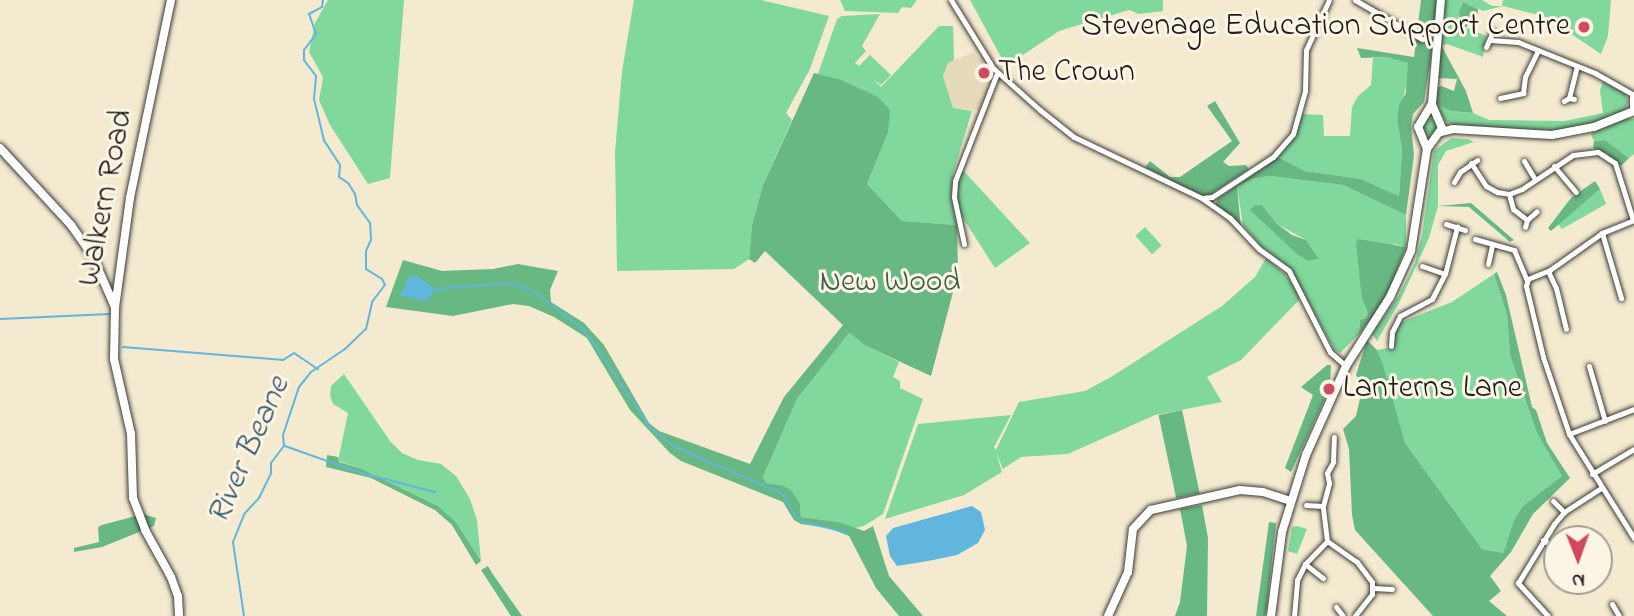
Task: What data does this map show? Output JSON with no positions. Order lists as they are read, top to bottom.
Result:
{
  "streets": {
    "street": ["Walkern Road"]
  },
  "water": ["River Beane"],
  "parks": ["New Wood"],
  "places": ["Stevenage Education Support Centre", "The Crown", "Lanterns Lane"],
  "north": "bottom"
}
